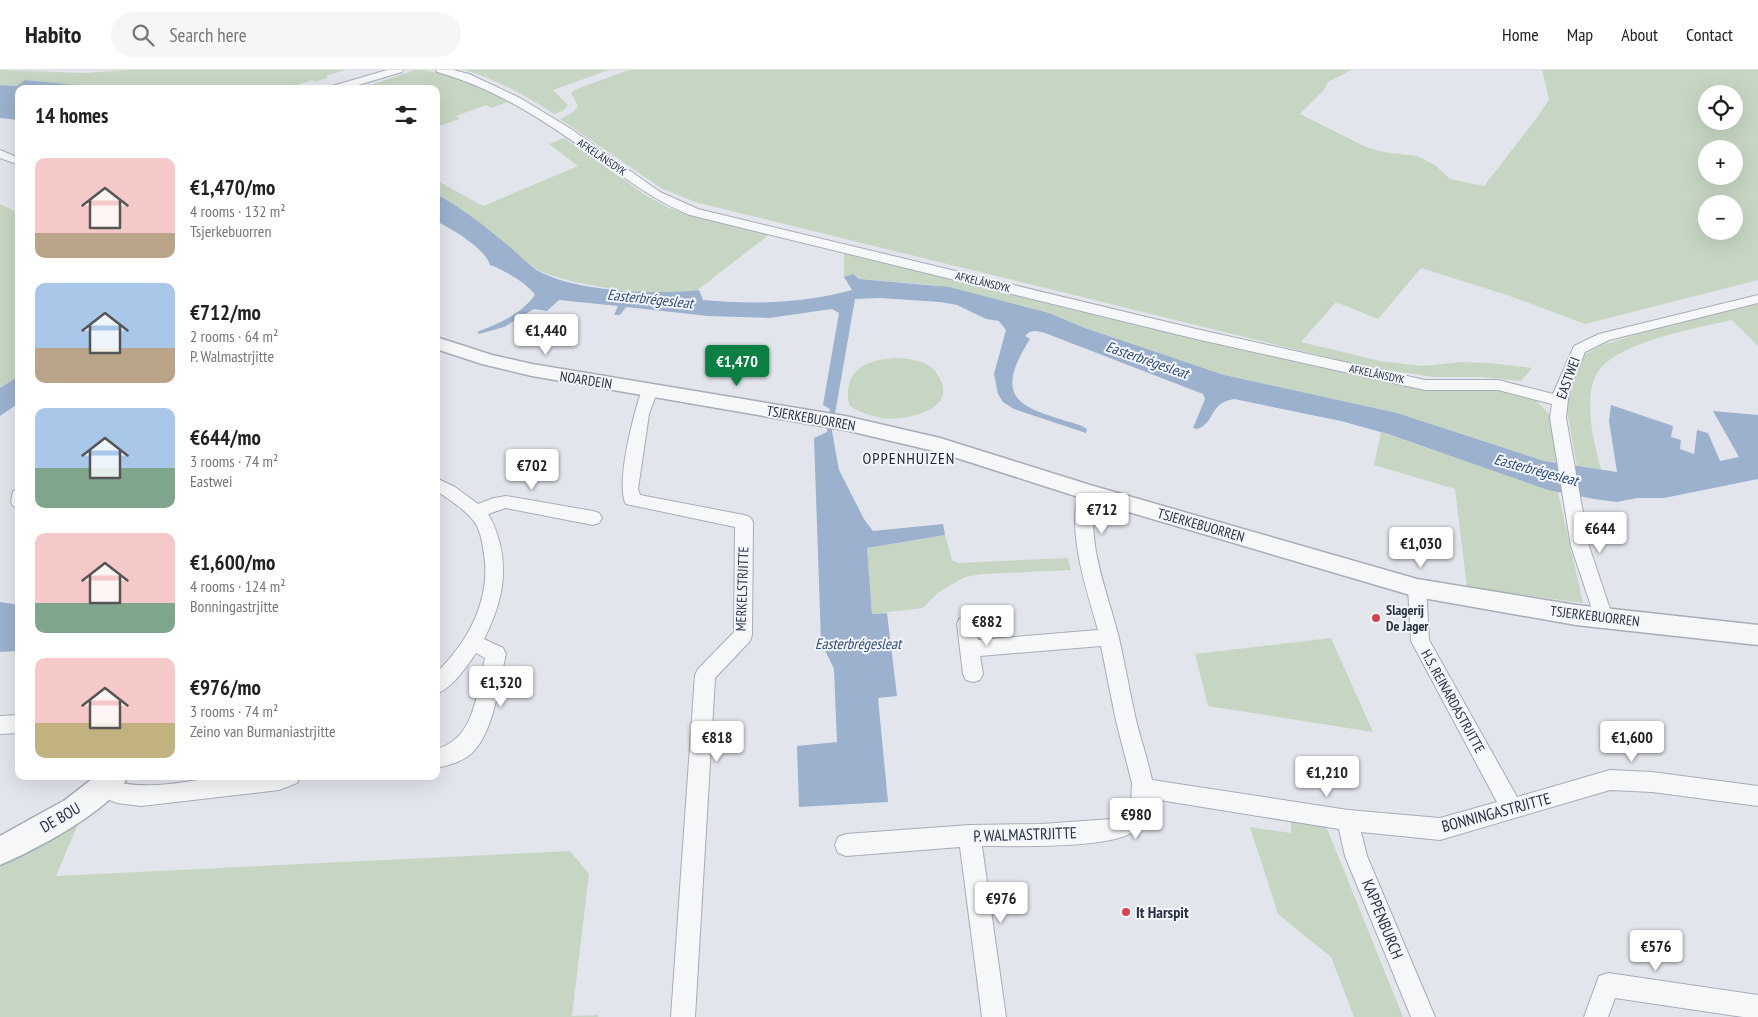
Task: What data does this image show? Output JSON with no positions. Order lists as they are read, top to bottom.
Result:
{
  "streets": {
    "street": [
      "AFKELÂNSDYK",
      "EASTWEI",
      "NOARDEIN",
      "TSJERKEBUORREN",
      "MERKELSTRJITTE",
      "H.S. REINARDASTRJITTE",
      "BONNINGASTRJITTE",
      "DE BOU",
      "P. WALMASTRJITTE",
      "KAPPENBURCH"
    ]
  },
  "crossings": [
    ["AFKELÂNSDYK", "EASTWEI"],
    ["EASTWEI", "TSJERKEBUORREN"],
    ["NOARDEIN", "TSJERKEBUORREN"],
    ["NOARDEIN", "MERKELSTRJITTE"],
    ["TSJERKEBUORREN", "MERKELSTRJITTE"],
    ["TSJERKEBUORREN", "H.S. REINARDASTRJITTE"],
    ["TSJERKEBUORREN", "P. WALMASTRJITTE"],
    ["H.S. REINARDASTRJITTE", "BONNINGASTRJITTE"],
    ["BONNINGASTRJITTE", "P. WALMASTRJITTE"],
    ["BONNINGASTRJITTE", "KAPPENBURCH"]
  ],
  "districts": ["OPPENHUIZEN"],
  "water": ["Easterbrégesleat"],
  "places": ["Slagerij De Jager", "It Harspit"],
  "page": {
    "header": "Habito",
    "search": "Search here",
    "nav": [
      "Home",
      "Map",
      "About",
      "Contact"
    ],
    "map_buttons": ["+", "−"],
    "heading": "14 homes",
    "list": [
      {
        "name": "€1,470/mo",
        "note": "4 rooms · 132 m² · Tsjerkebuorren"
      },
      {
        "name": "€712/mo",
        "note": "2 rooms · 64 m² · P. Walmastrjitte"
      },
      {
        "name": "€644/mo",
        "note": "3 rooms · 74 m² · Eastwei"
      },
      {
        "name": "€1,600/mo",
        "note": "4 rooms · 124 m² · Bonningastrjitte"
      },
      {
        "name": "€976/mo",
        "note": "3 rooms · 74 m² · Zeino van Burmaniastrjitte"
      }
    ],
    "price": [
      "€1,440",
      "€1,470",
      "€702",
      "€712",
      "€644",
      "€1,030",
      "€882",
      "€1,320",
      "€818",
      "€1,600",
      "€1,210",
      "€980",
      "€976",
      "€576"
    ]
  }
}
